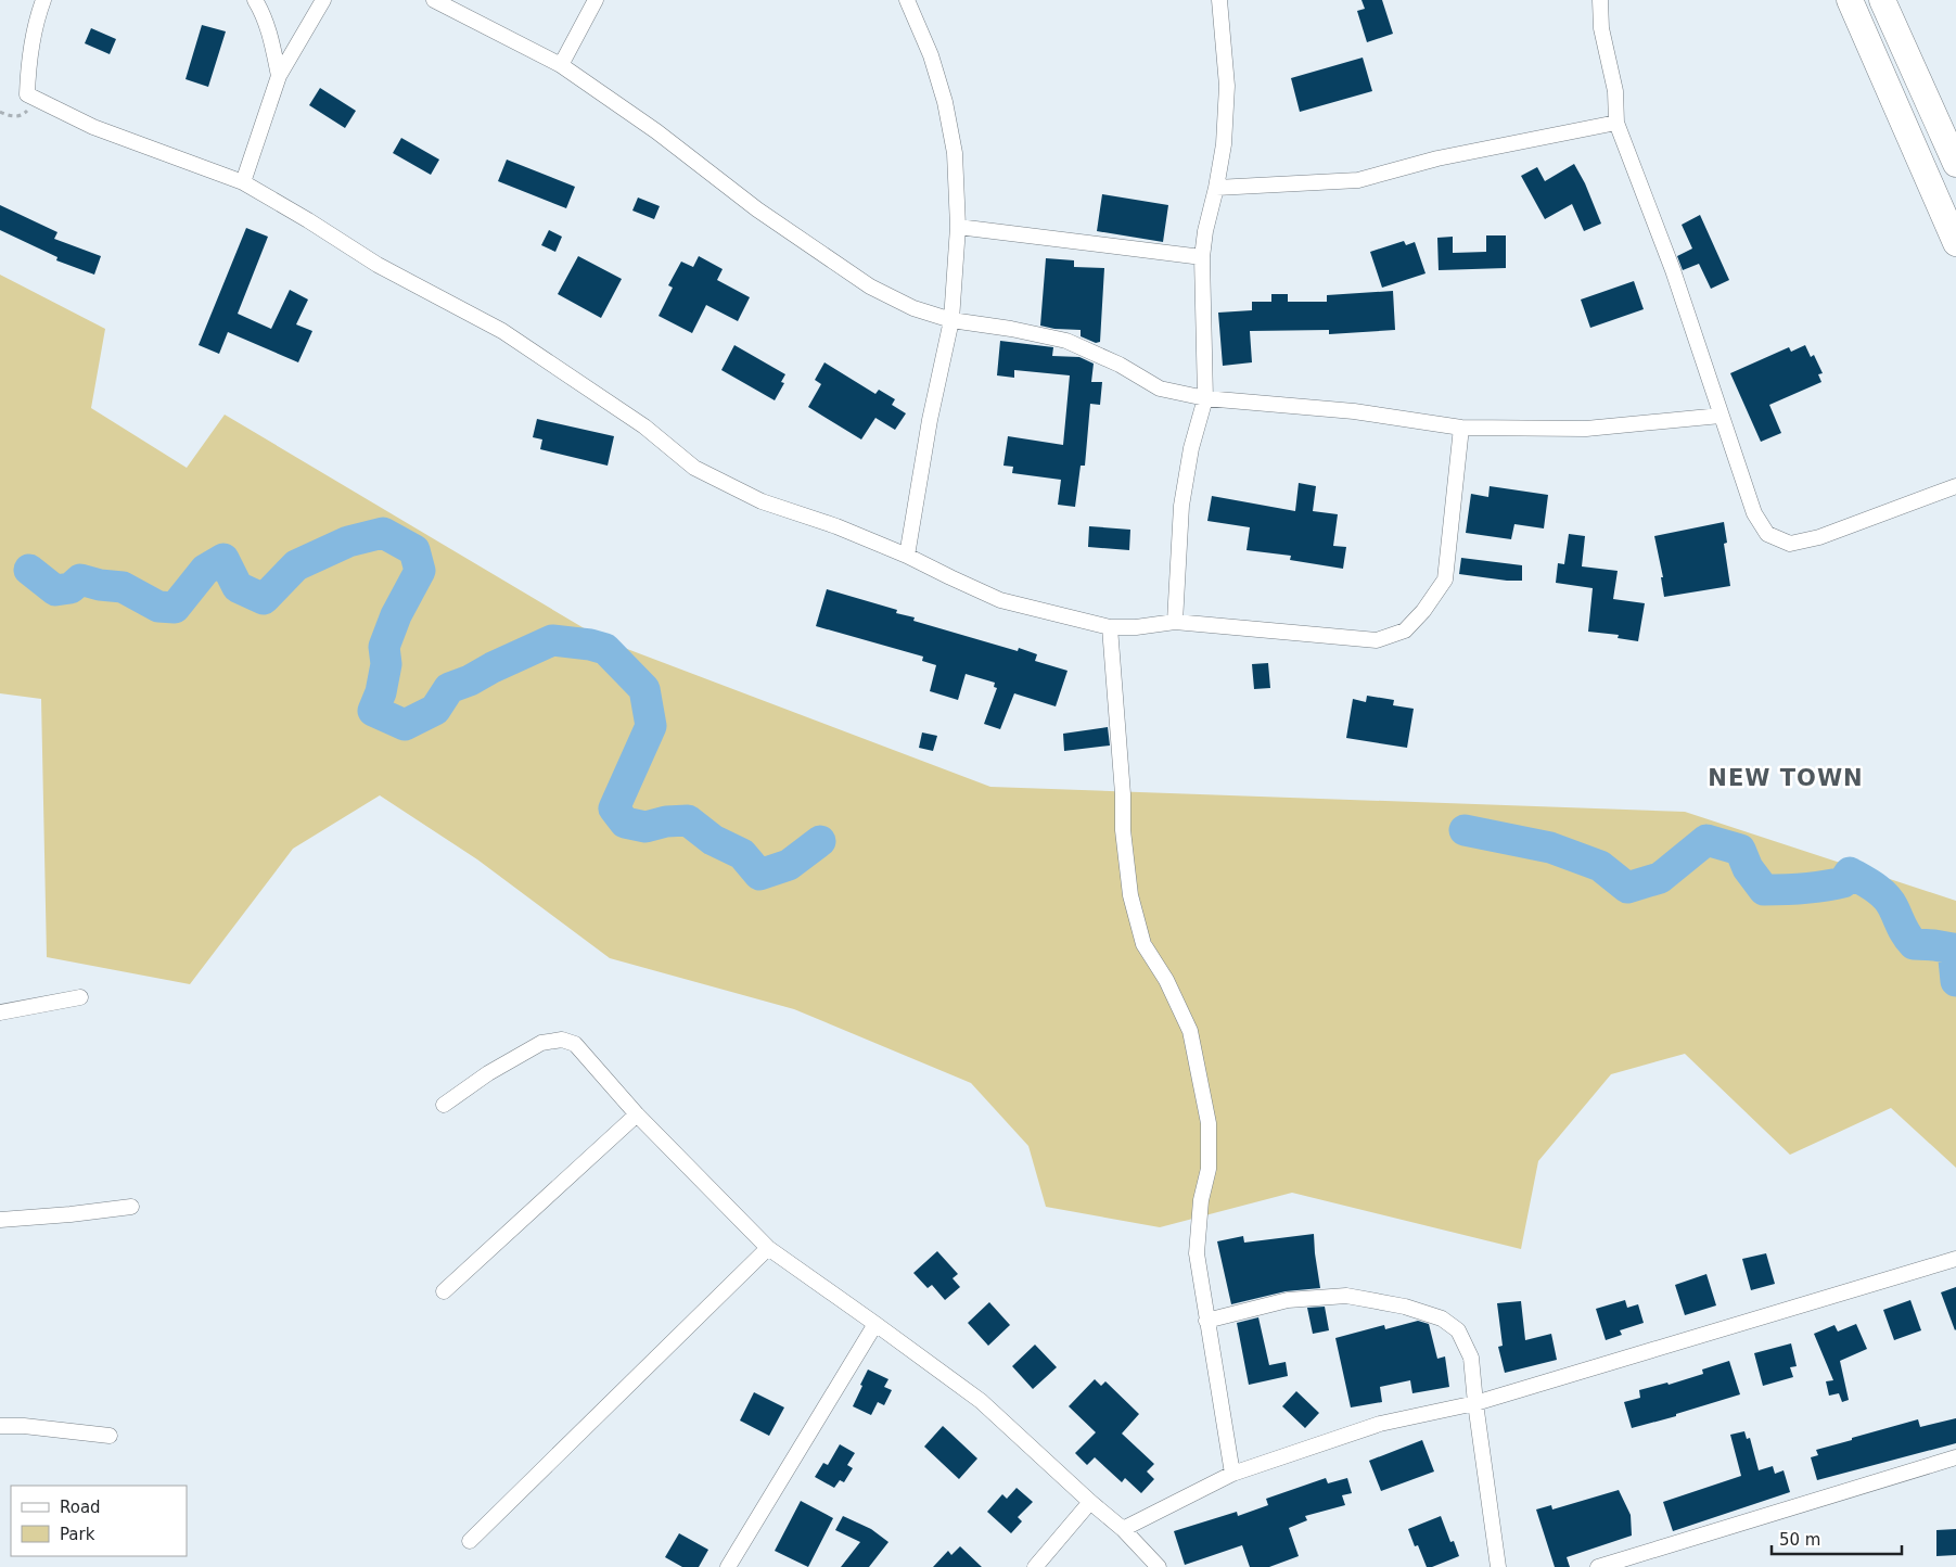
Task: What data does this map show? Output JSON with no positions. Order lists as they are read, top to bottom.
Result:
{
  "districts": ["NEW TOWN"],
  "legend": ["Road", "Park"],
  "scale_bar": "50 m"
}
